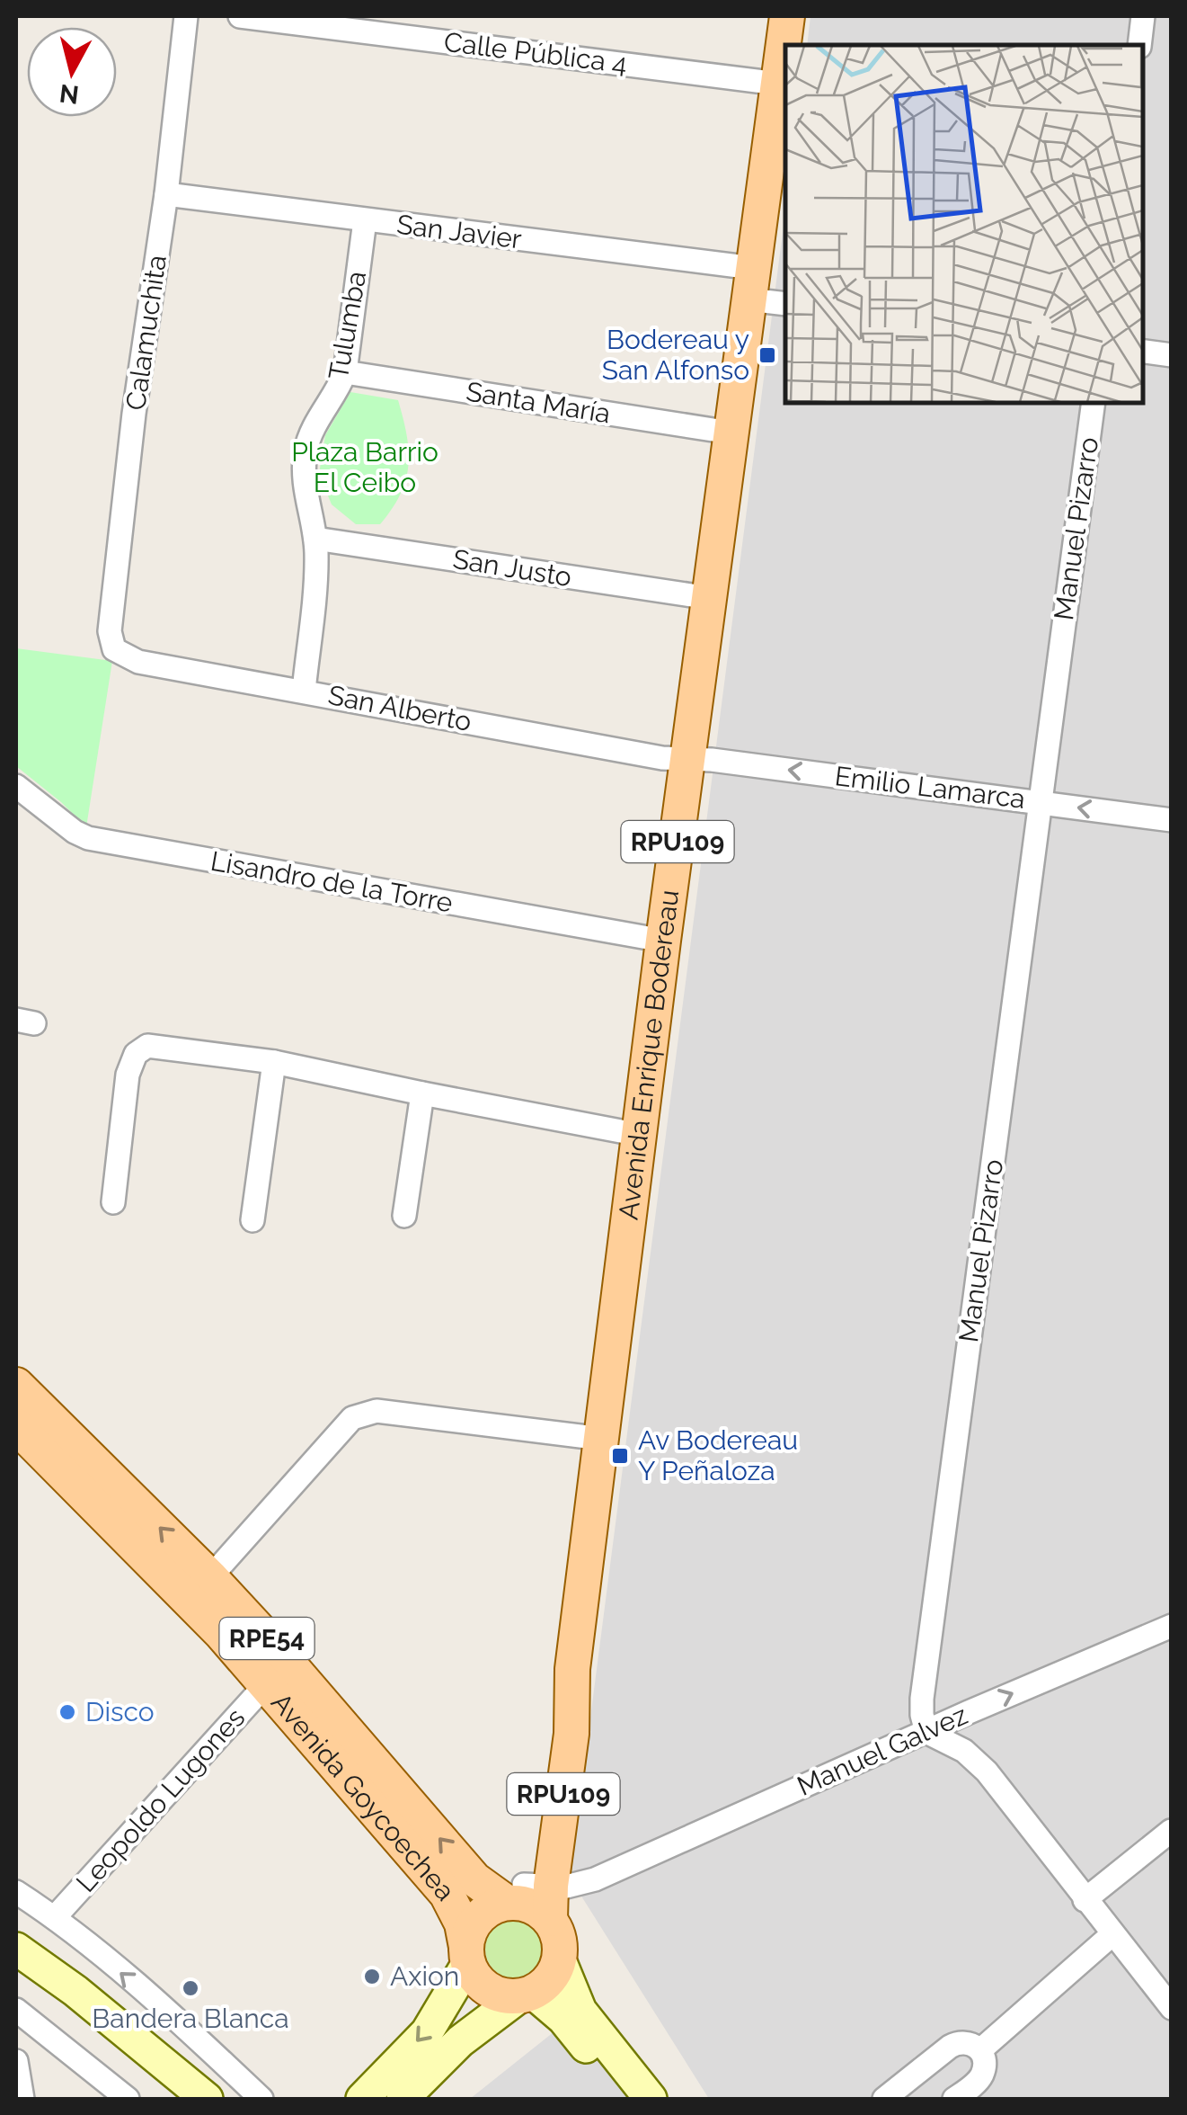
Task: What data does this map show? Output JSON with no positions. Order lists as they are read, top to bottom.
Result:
{
  "streets": {
    "main road": [
      "RPU109",
      "Avenida Enrique Bodereau",
      "RPE54",
      "Avenida Goycoechea"
    ],
    "street": [
      "Calle Pública 4",
      "San Javier",
      "Tulumba",
      "Calamuchita",
      "Santa María",
      "Manuel Pizarro",
      "San Justo",
      "San Alberto",
      "Emilio Lamarca",
      "Lisandro de la Torre",
      "Manuel Galvez",
      "Leopoldo Lugones"
    ]
  },
  "crossings": [
    ["Calle Pública 4", "Avenida Enrique Bodereau"],
    ["San Javier", "Tulumba"],
    ["San Javier", "Calamuchita"],
    ["San Javier", "Avenida Enrique Bodereau"],
    ["Tulumba", "Santa María"],
    ["Tulumba", "San Justo"],
    ["Tulumba", "San Alberto"],
    ["Calamuchita", "San Alberto"],
    ["Santa María", "Avenida Enrique Bodereau"],
    ["Manuel Pizarro", "Emilio Lamarca"],
    ["Manuel Pizarro", "Manuel Galvez"],
    ["San Justo", "Avenida Enrique Bodereau"],
    ["San Alberto", "Emilio Lamarca"],
    ["San Alberto", "Avenida Enrique Bodereau"],
    ["Emilio Lamarca", "Avenida Enrique Bodereau"],
    ["Lisandro de la Torre", "Avenida Enrique Bodereau"],
    ["Avenida Enrique Bodereau", "RPE54"],
    ["Avenida Enrique Bodereau", "Manuel Galvez"],
    ["Avenida Enrique Bodereau", "Avenida Goycoechea"],
    ["RPE54", "Manuel Galvez"],
    ["RPE54", "Avenida Goycoechea"],
    ["Manuel Galvez", "Avenida Goycoechea"],
    ["Avenida Goycoechea", "Leopoldo Lugones"]
  ],
  "one_way": ["Emilio Lamarca"],
  "parks": ["Plaza Barrio El Ceibo"],
  "places": {
    "transit": ["Bodereau y San Alfonso", "Av Bodereau Y Peñaloza"],
    "other": ["Disco", "Axion", "Bandera Blanca"]
  },
  "north": "bottom"
}
